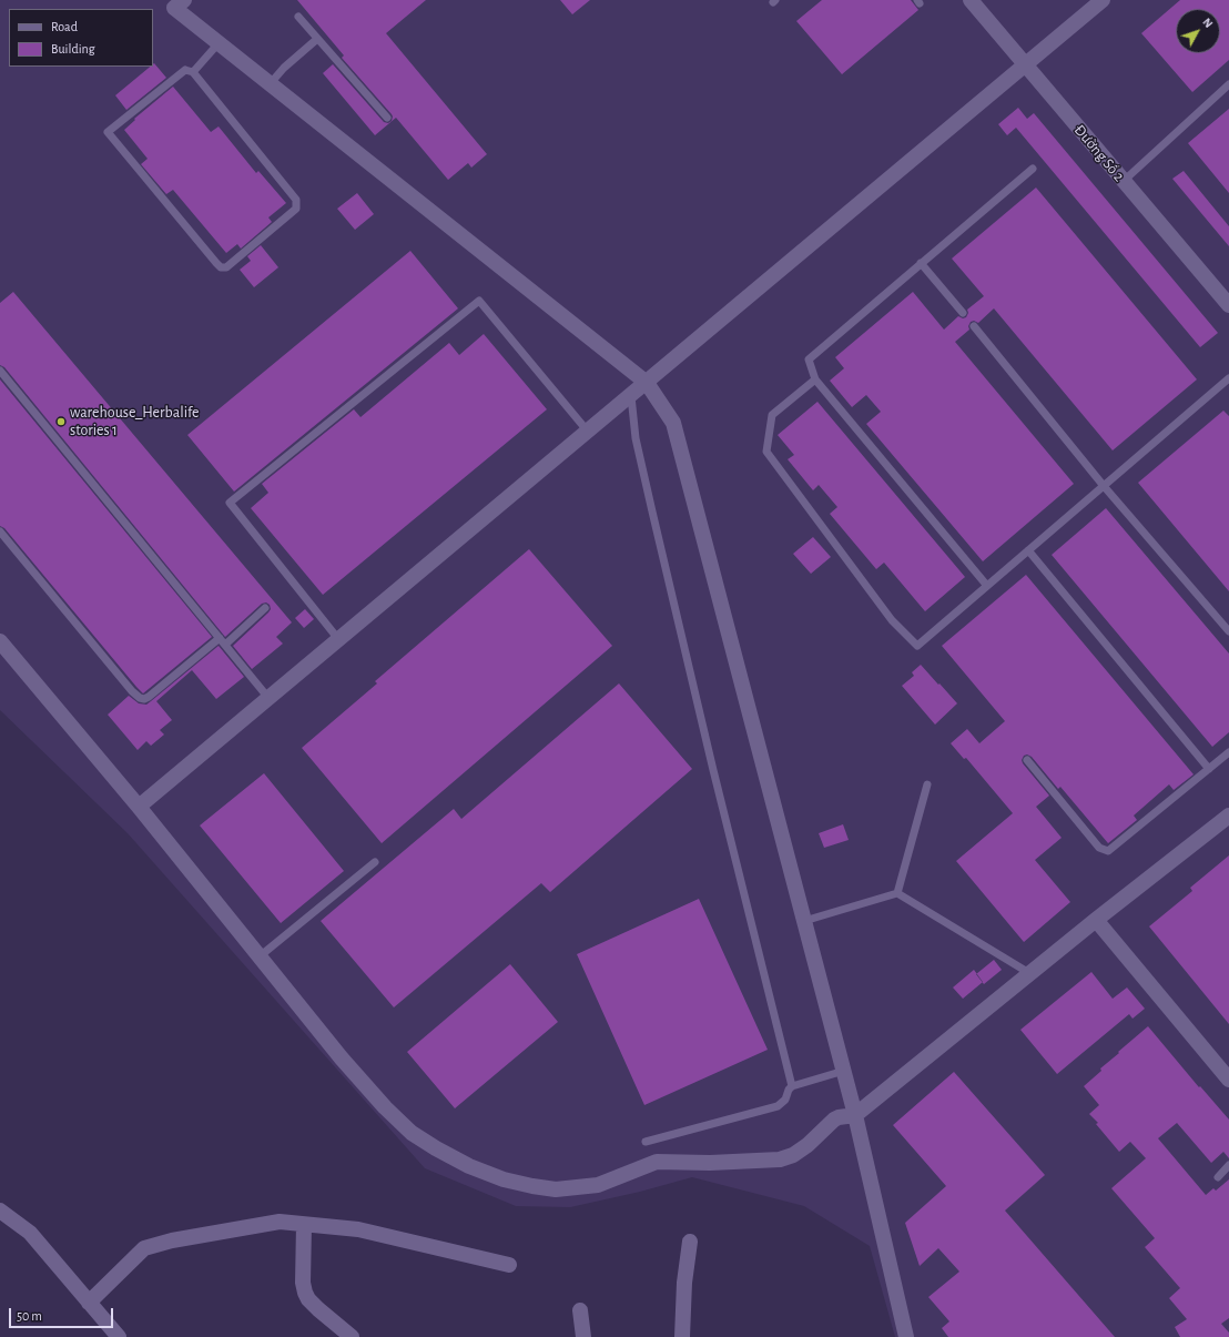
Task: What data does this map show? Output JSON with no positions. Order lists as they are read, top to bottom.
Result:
{
  "streets": {
    "street": ["Đường Số 2"]
  },
  "places": ["warehouse_Herbalife stories 1"],
  "legend": ["Road", "Building"],
  "scale_bar": "50 m",
  "north": "top right"
}
